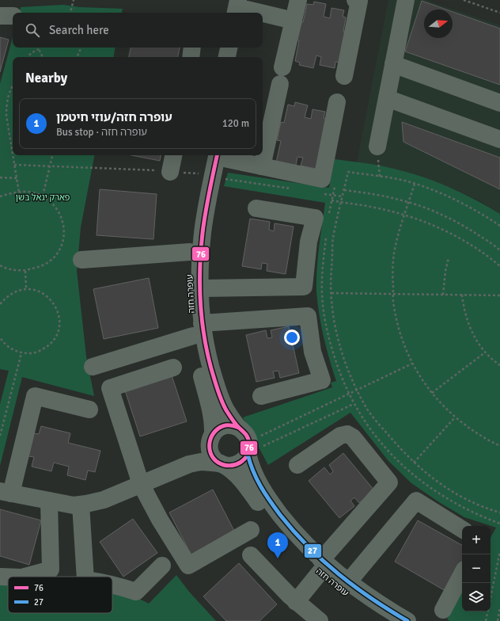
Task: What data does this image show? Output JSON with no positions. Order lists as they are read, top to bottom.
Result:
{
  "streets": {
    "street": ["עופרה חזה"]
  },
  "parks": ["פארק יגאל בשן"],
  "lines": ["transit line 76", "transit line 27"],
  "legend": ["76", "27"],
  "north": "right",
  "page": {
    "search": "Search here",
    "heading": "Nearby",
    "list": [
      {
        "mark": "1",
        "name": "עופרה חזה/עוזי חיטמן",
        "note": "Bus stop · עופרה חזה",
        "value": "120 m"
      }
    ],
    "map_buttons": ["+", "−"],
    "pins": "1"
  }
}
